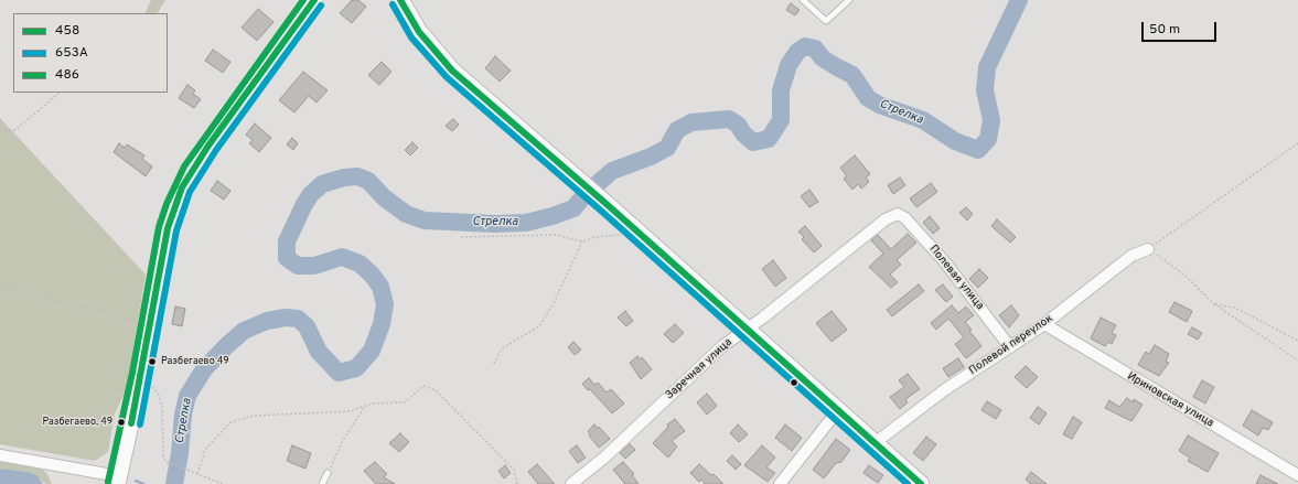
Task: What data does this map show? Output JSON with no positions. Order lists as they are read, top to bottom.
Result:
{
  "streets": {
    "street": [
      "Полевая улица",
      "Полевой переулок",
      "Заречная улица",
      "Ириновская улица"
    ]
  },
  "crossings": [
    ["Полевая улица", "Полевой переулок"],
    ["Полевая улица", "Заречная улица"],
    ["Полевой переулок", "Ириновская улица"]
  ],
  "water": ["Стрелка"],
  "places": ["Разбегаево 49", "Разбегаево, 49"],
  "lines": ["transit line 458", "transit line 486", "transit line 653А"],
  "legend": ["458", "653А", "486"],
  "scale_bar": "50 m"
}
